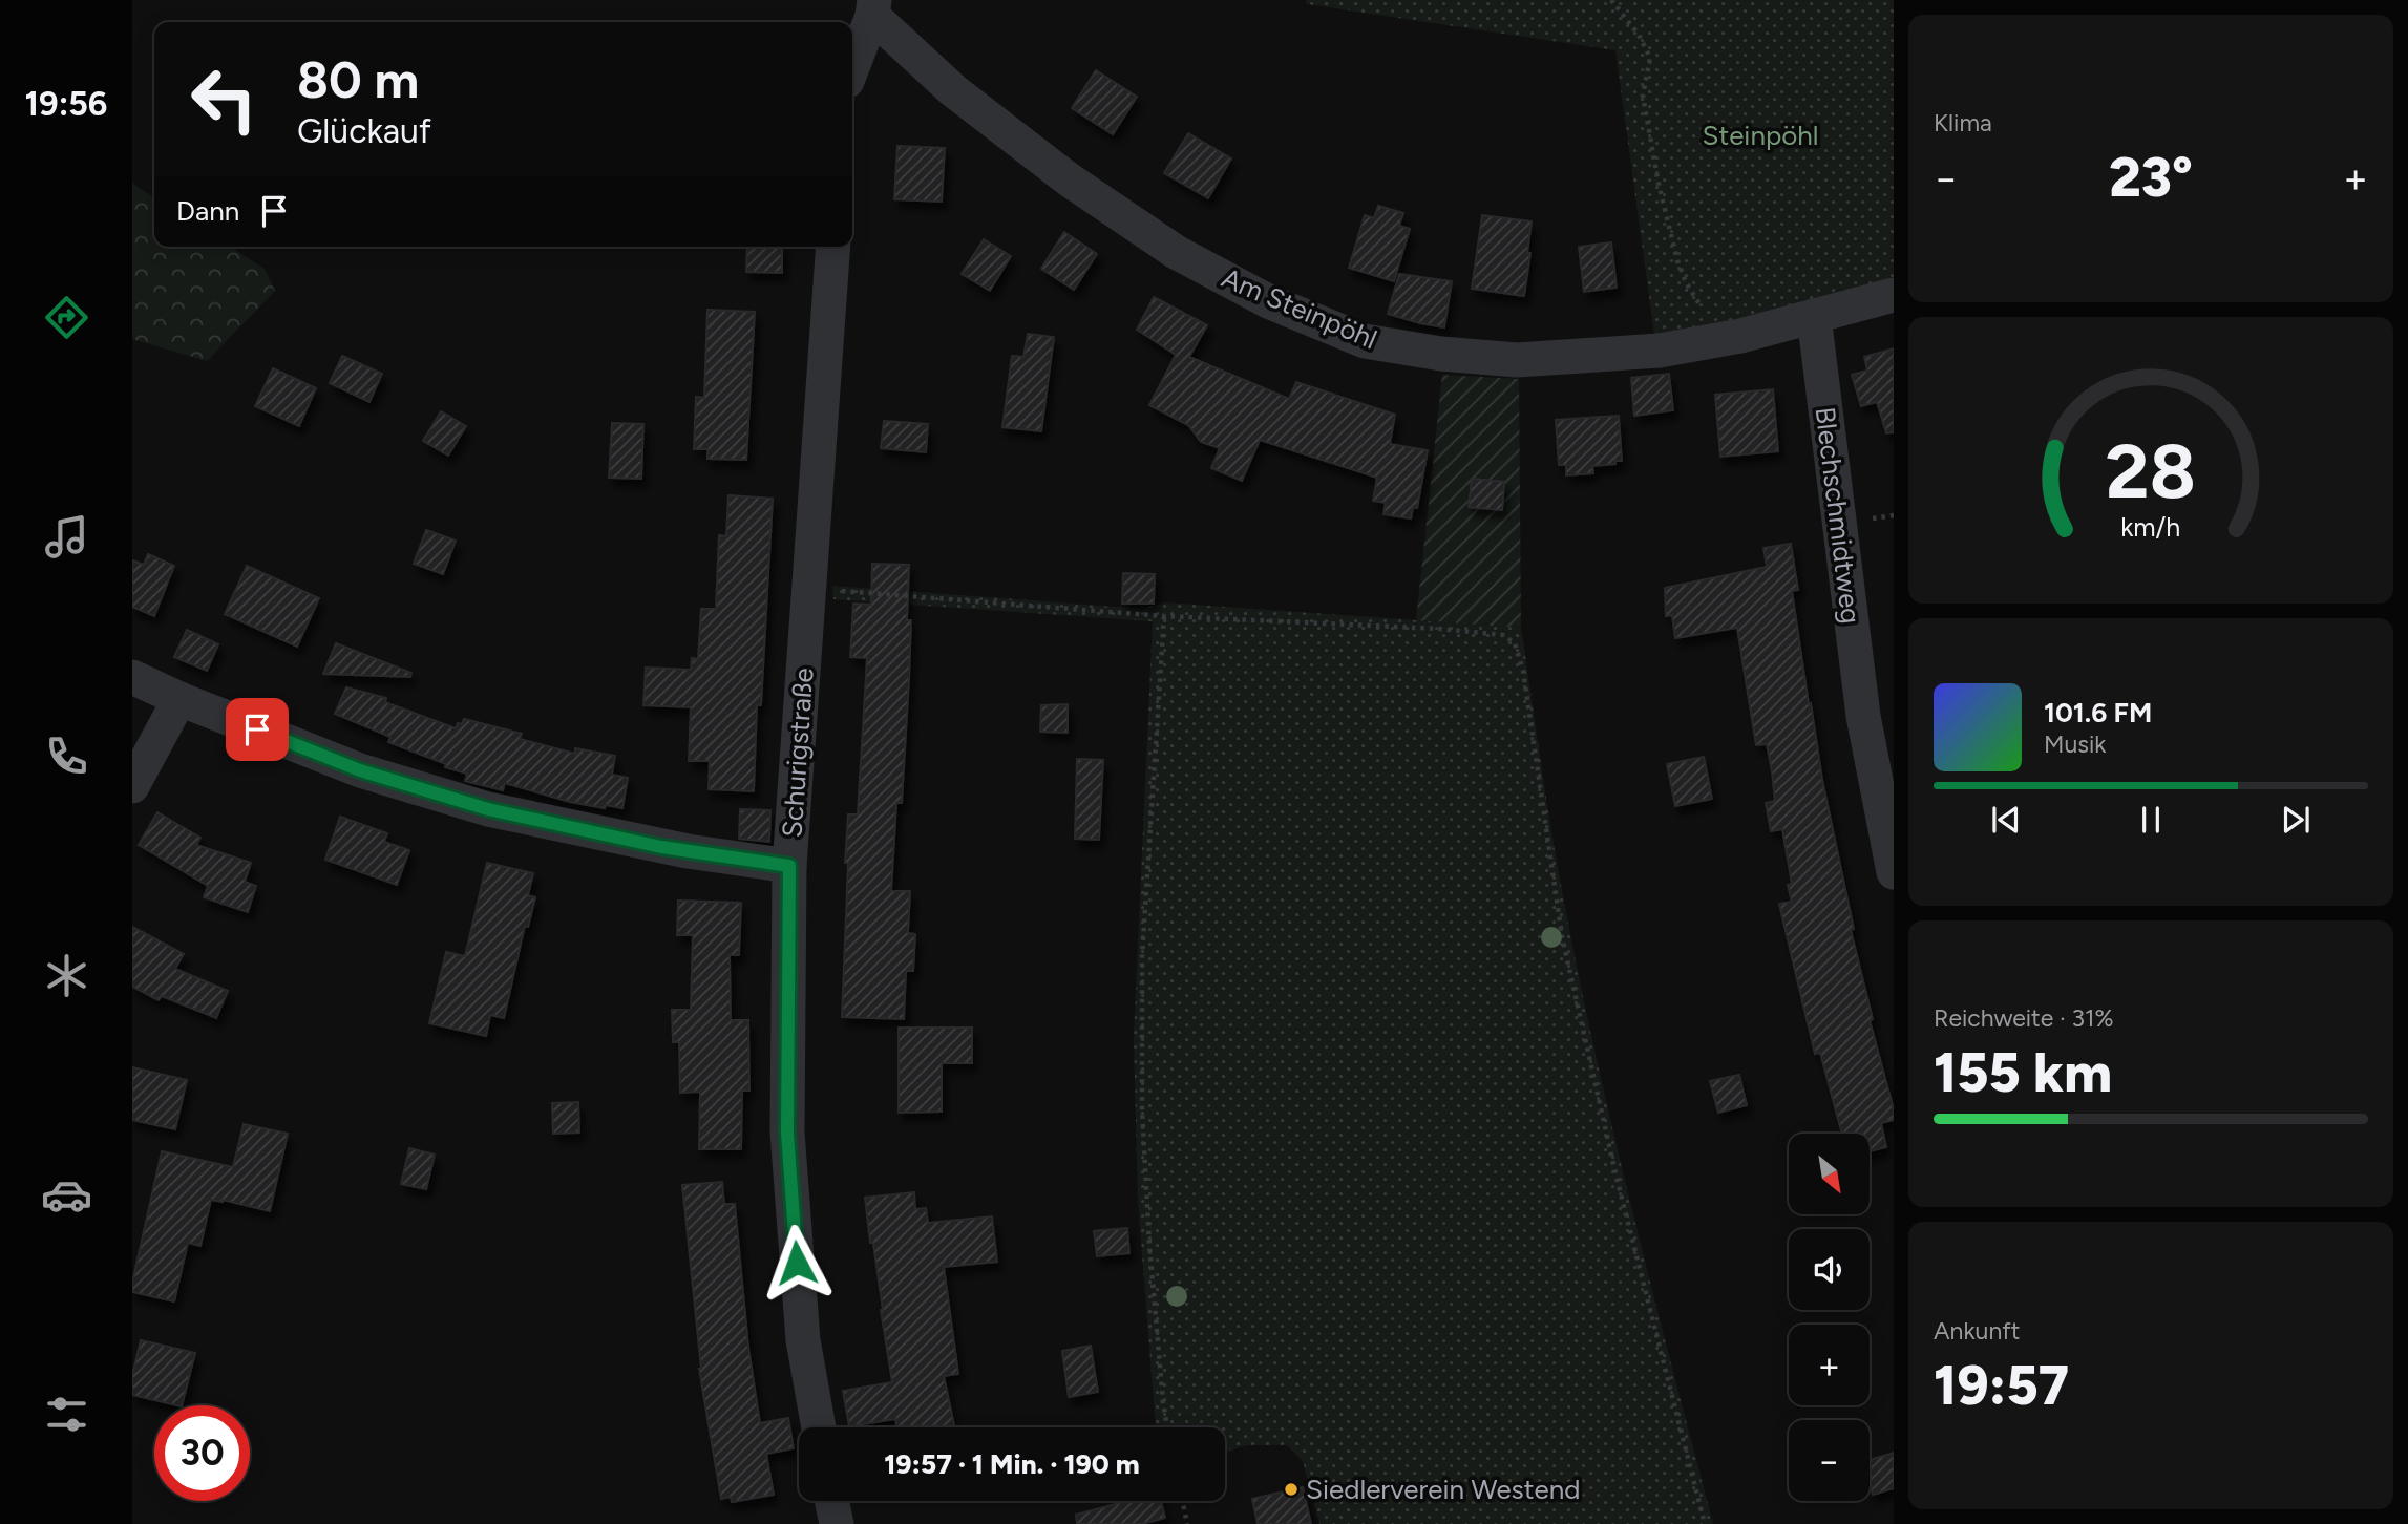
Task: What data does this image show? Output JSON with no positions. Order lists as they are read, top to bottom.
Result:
{
  "streets": {
    "street": ["Am Steinpöhl", "Blechschmidtweg", "Schurigstraße"]
  },
  "crossings": [
    ["Am Steinpöhl", "Blechschmidtweg"]
  ],
  "parks": ["Steinpöhl"],
  "places": ["Siedlerverein Westend"],
  "north": "bottom right",
  "page": {
    "tabs": "19:56",
    "tile": [
      "Klima",
      ["Reichweite · 31%", "155 km"],
      ["Ankunft", "19:57"]
    ],
    "turn": ["80 m", "Glückauf"],
    "heat": ["−", "23°", "+"],
    "then": "Dann",
    "song": ["101.6 FM", "Musik"],
    "map_buttons": ["+", "−"],
    "limit": "30",
    "trip": "19:57 · 1 Min. · 190 m",
    "gauge": ["28", "km/h"]
  }
}
